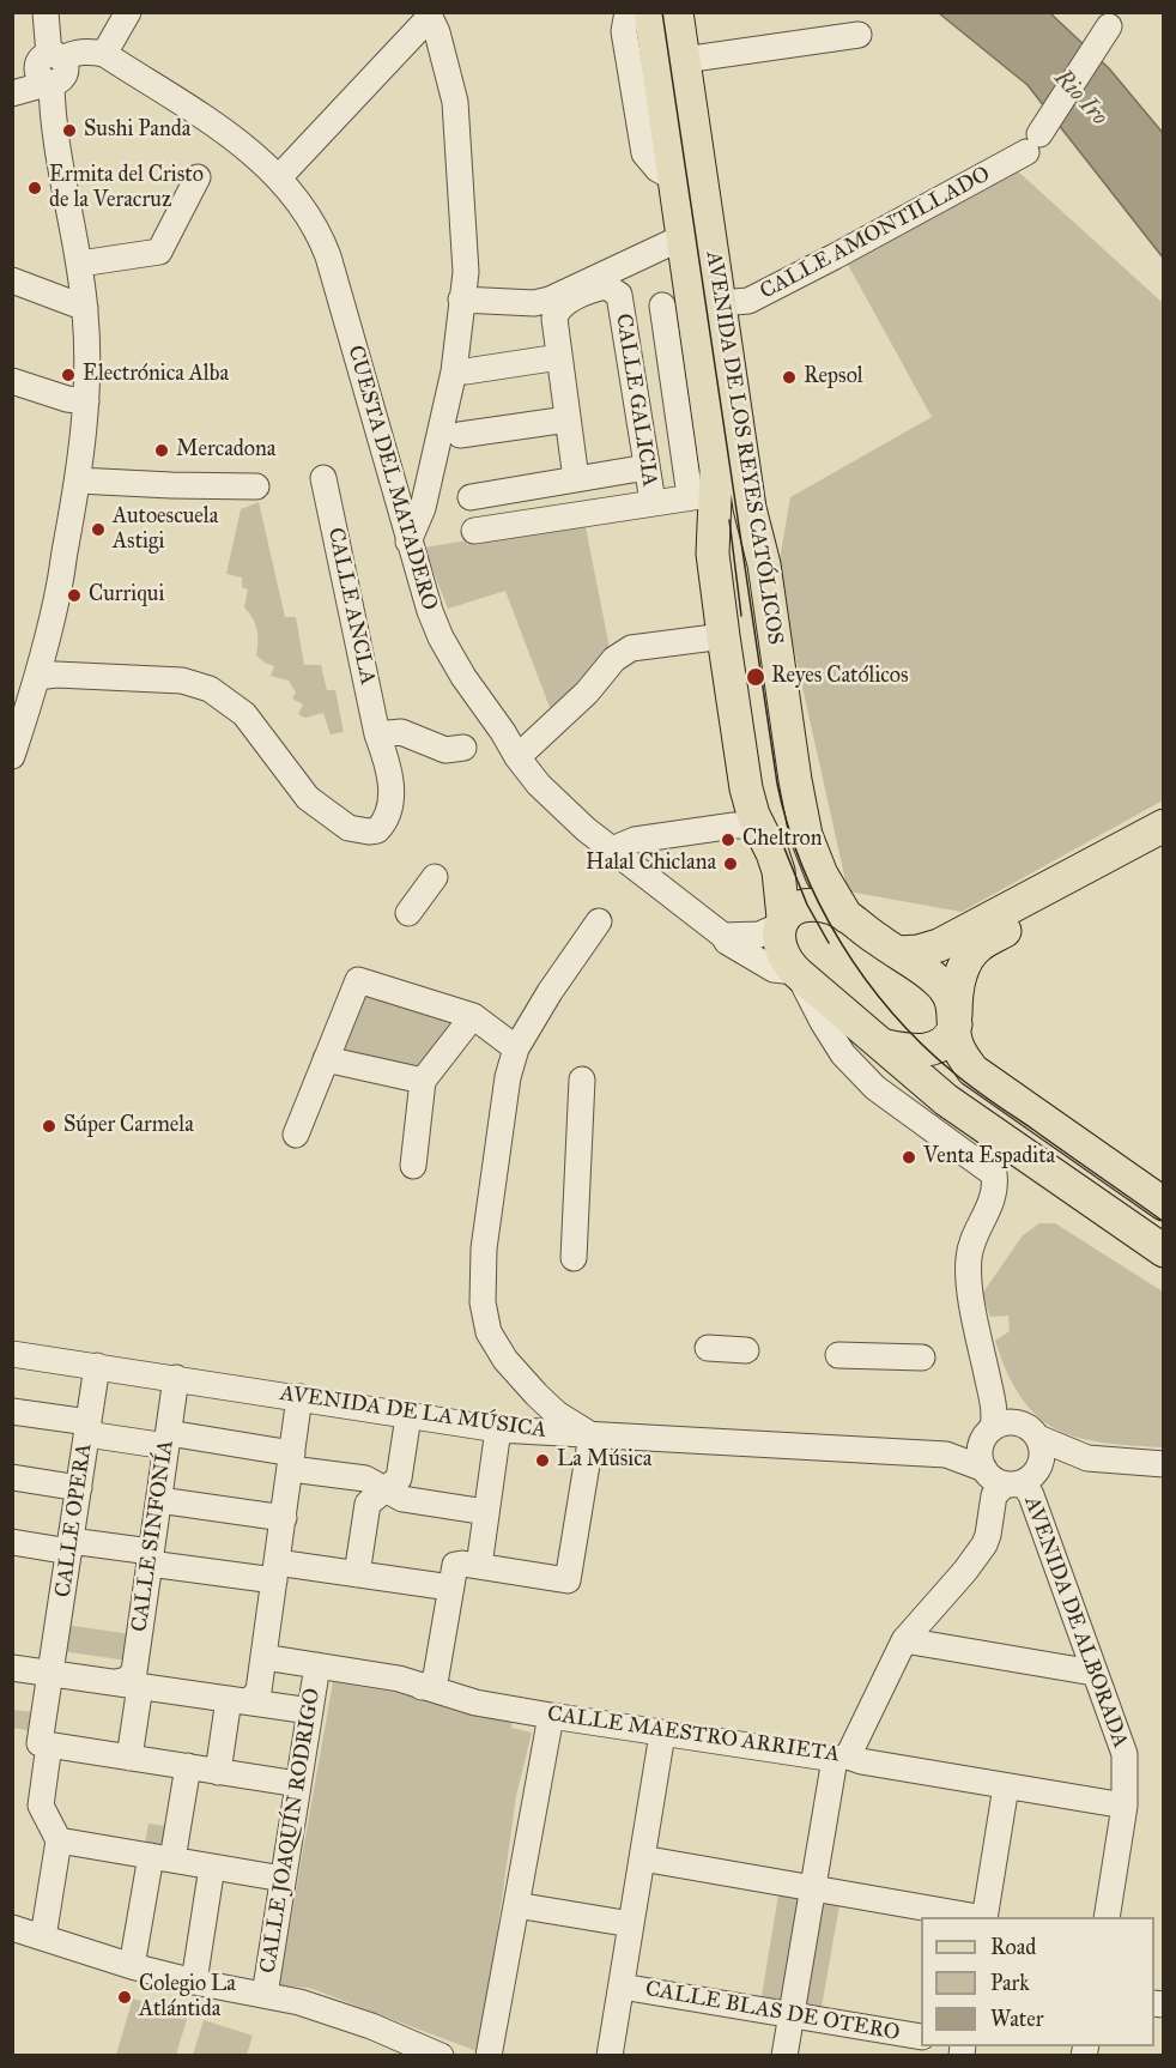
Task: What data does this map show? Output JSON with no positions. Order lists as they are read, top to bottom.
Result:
{
  "streets": {
    "main road": ["AVENIDA DE LOS REYES CATÓLICOS"],
    "street": [
      "CALLE AMONTILLADO",
      "CALLE GALICIA",
      "CUESTA DEL MATADERO",
      "CALLE ANCLA",
      "AVENIDA DE LA MÚSICA",
      "CALLE OPERA",
      "CALLE SINFONÍA",
      "AVENIDA DE ALBORADA",
      "CALLE MAESTRO ARRIETA",
      "CALLE JOAQUÍN RODRIGO",
      "CALLE BLAS DE OTERO"
    ]
  },
  "crossings": [
    ["CALLE AMONTILLADO", "AVENIDA DE LOS REYES CATÓLICOS"],
    ["AVENIDA DE LOS REYES CATÓLICOS", "CUESTA DEL MATADERO"],
    ["AVENIDA DE LA MÚSICA", "CALLE OPERA"],
    ["AVENIDA DE LA MÚSICA", "CALLE SINFONÍA"],
    ["AVENIDA DE LA MÚSICA", "AVENIDA DE ALBORADA"],
    ["AVENIDA DE ALBORADA", "CALLE MAESTRO ARRIETA"],
    ["CALLE MAESTRO ARRIETA", "CALLE JOAQUÍN RODRIGO"]
  ],
  "water": ["Rio Iro"],
  "places": [
    "Sushi Panda",
    "Ermita del Cristo de la Veracruz",
    "Electrónica Alba",
    "Repsol",
    "Mercadona",
    "Autoescuela Astigi",
    "Curriqui",
    "Reyes Católicos",
    "Cheltron",
    "Halal Chiclana",
    "Súper Carmela",
    "Venta Espadita",
    "La Música",
    "Colegio La Atlántida"
  ],
  "legend": ["Road", "Park", "Water"]
}
